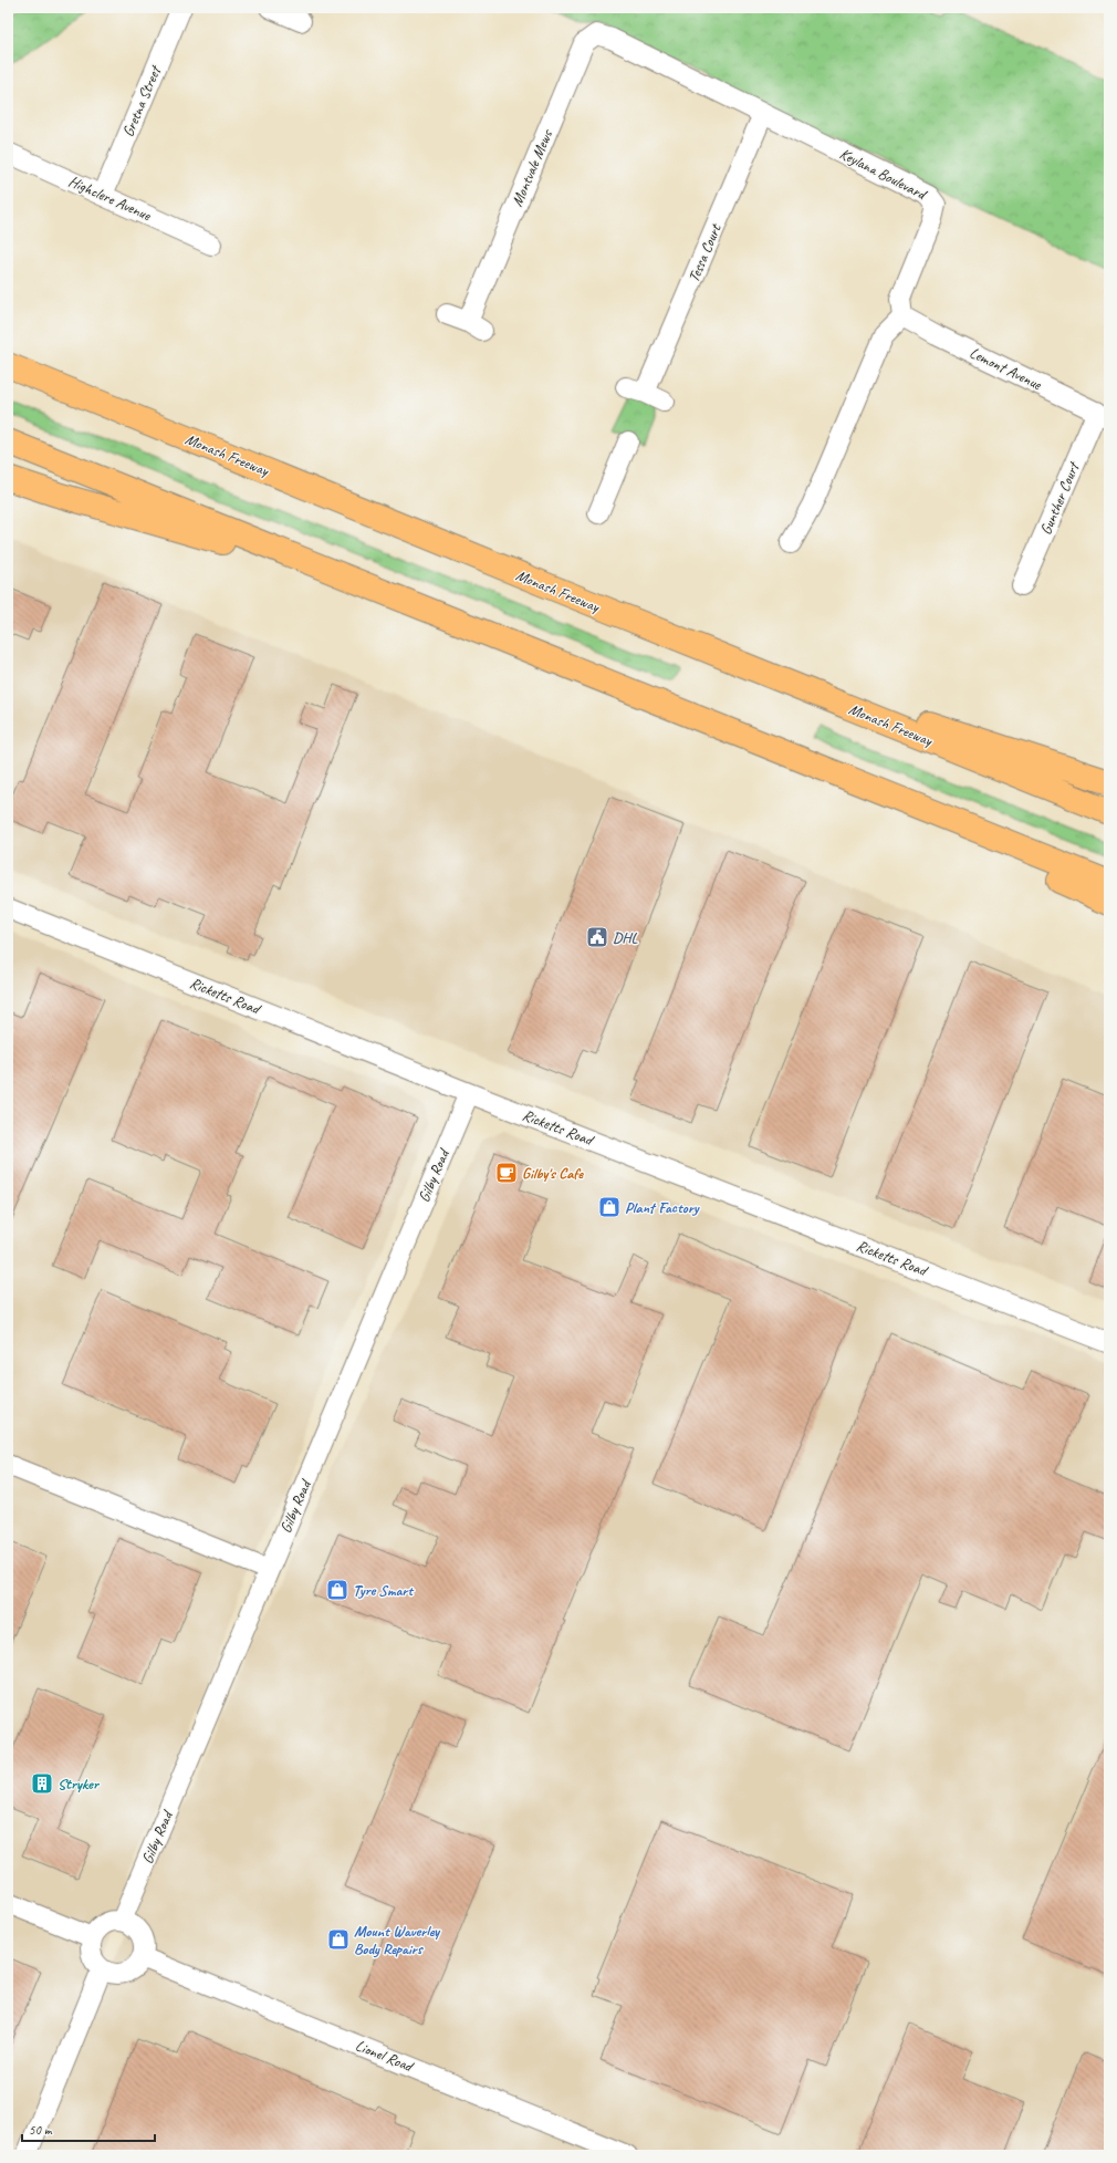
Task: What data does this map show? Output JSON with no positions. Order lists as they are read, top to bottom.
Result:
{
  "streets": {
    "highway": ["Monash Freeway"],
    "street": [
      "Gretna Street",
      "Montvale Mews",
      "Keylana Boulevard",
      "Highclere Avenue",
      "Tessa Court",
      "Lemont Avenue",
      "Gunther Court",
      "Ricketts Road",
      "Gilby Road",
      "Lionel Road"
    ]
  },
  "crossings": [
    ["Gretna Street", "Highclere Avenue"],
    ["Montvale Mews", "Keylana Boulevard"],
    ["Keylana Boulevard", "Tessa Court"],
    ["Keylana Boulevard", "Lemont Avenue"],
    ["Lemont Avenue", "Gunther Court"],
    ["Ricketts Road", "Gilby Road"],
    ["Gilby Road", "Lionel Road"]
  ],
  "places": {
    "public building": ["DHL"],
    "cafe": ["Gilby's Cafe"],
    "shop": ["Plant Factory", "Tyre Smart", "Mount Waverley Body Repairs"],
    "building": ["Stryker"]
  },
  "scale_bar": "50 m"
}
